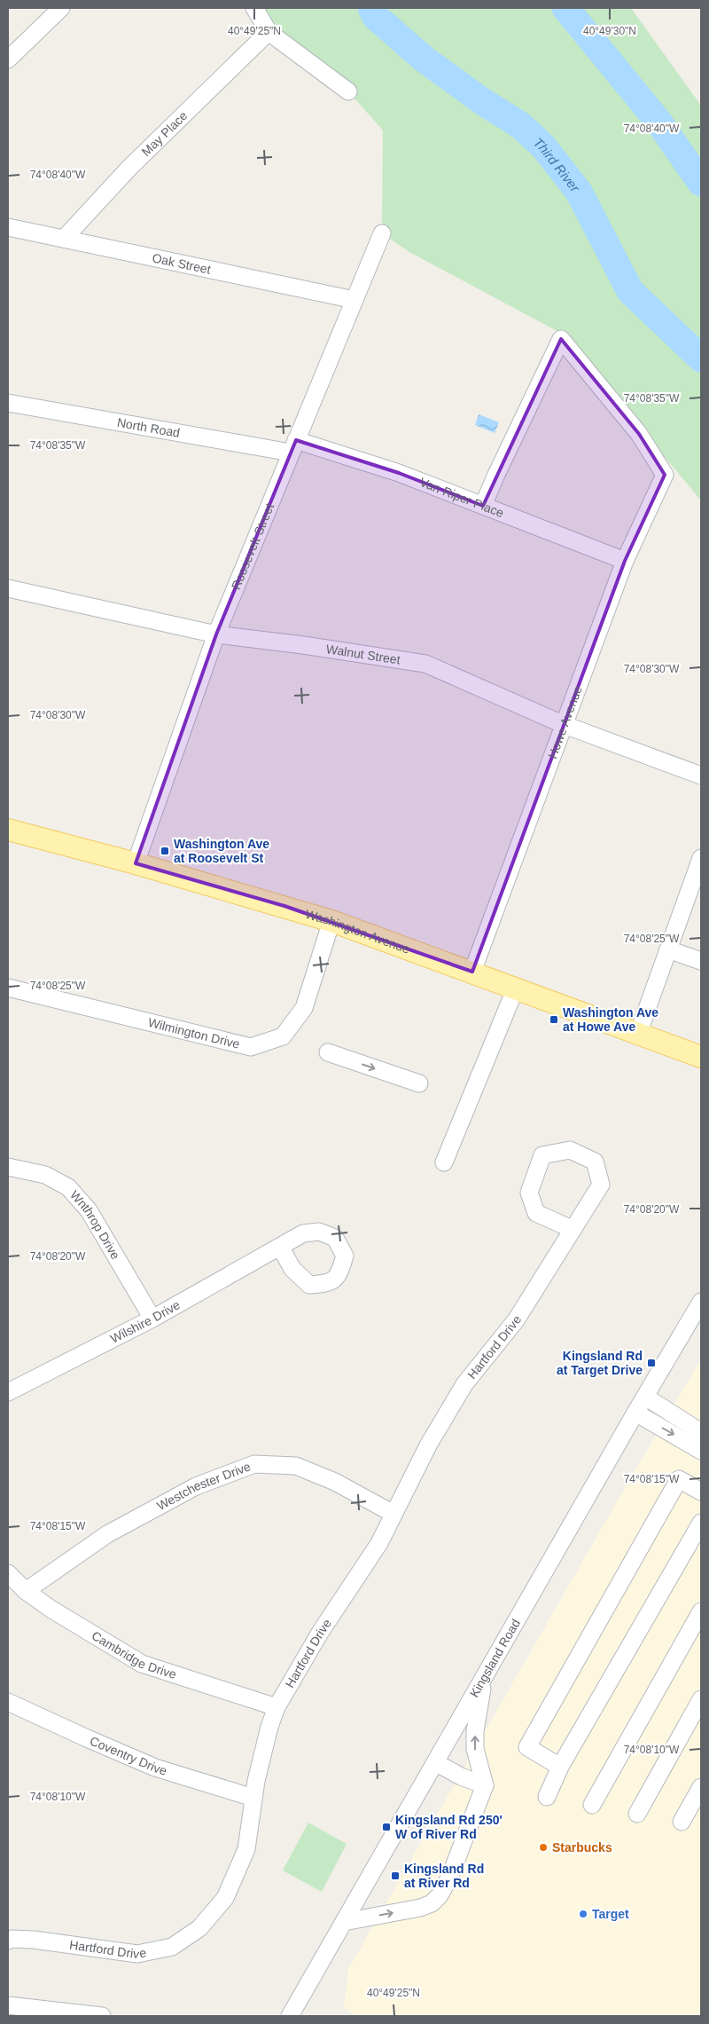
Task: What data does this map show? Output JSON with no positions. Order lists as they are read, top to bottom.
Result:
{
  "streets": {
    "main road": ["Washington Avenue"],
    "street": [
      "May Place",
      "Oak Street",
      "North Road",
      "Van Riper Place",
      "Roosevelt Street",
      "Walnut Street",
      "Howe Avenue",
      "Wilmington Drive",
      "Wnthrop Drive",
      "Wilshire Drive",
      "Hartford Drive",
      "Westchester Drive",
      "Cambridge Drive",
      "Kingsland Road",
      "Coventry Drive"
    ]
  },
  "crossings": [
    ["May Place", "Oak Street"],
    ["Oak Street", "Roosevelt Street"],
    ["North Road", "Van Riper Place"],
    ["North Road", "Roosevelt Street"],
    ["Van Riper Place", "Roosevelt Street"],
    ["Van Riper Place", "Howe Avenue"],
    ["Roosevelt Street", "Walnut Street"],
    ["Roosevelt Street", "Washington Avenue"],
    ["Walnut Street", "Howe Avenue"],
    ["Howe Avenue", "Washington Avenue"],
    ["Washington Avenue", "Wilmington Drive"],
    ["Wnthrop Drive", "Wilshire Drive"],
    ["Hartford Drive", "Westchester Drive"],
    ["Hartford Drive", "Cambridge Drive"],
    ["Hartford Drive", "Coventry Drive"],
    ["Westchester Drive", "Cambridge Drive"]
  ],
  "water": ["Third River"],
  "places": {
    "transit": [
      "Washington Ave at Roosevelt St",
      "Washington Ave at Howe Ave",
      "Kingsland Rd at Target Drive",
      "Kingsland Rd 250' W of River Rd",
      "Kingsland Rd at River Rd"
    ],
    "other": ["Starbucks", "Target"]
  },
  "coordinates": [
    "40°49'25\"N",
    "40°49'30\"N",
    "74°08'40\"W",
    "74°08'35\"W",
    "74°08'30\"W",
    "74°08'25\"W",
    "74°08'20\"W",
    "74°08'15\"W",
    "74°08'10\"W"
  ]
}
